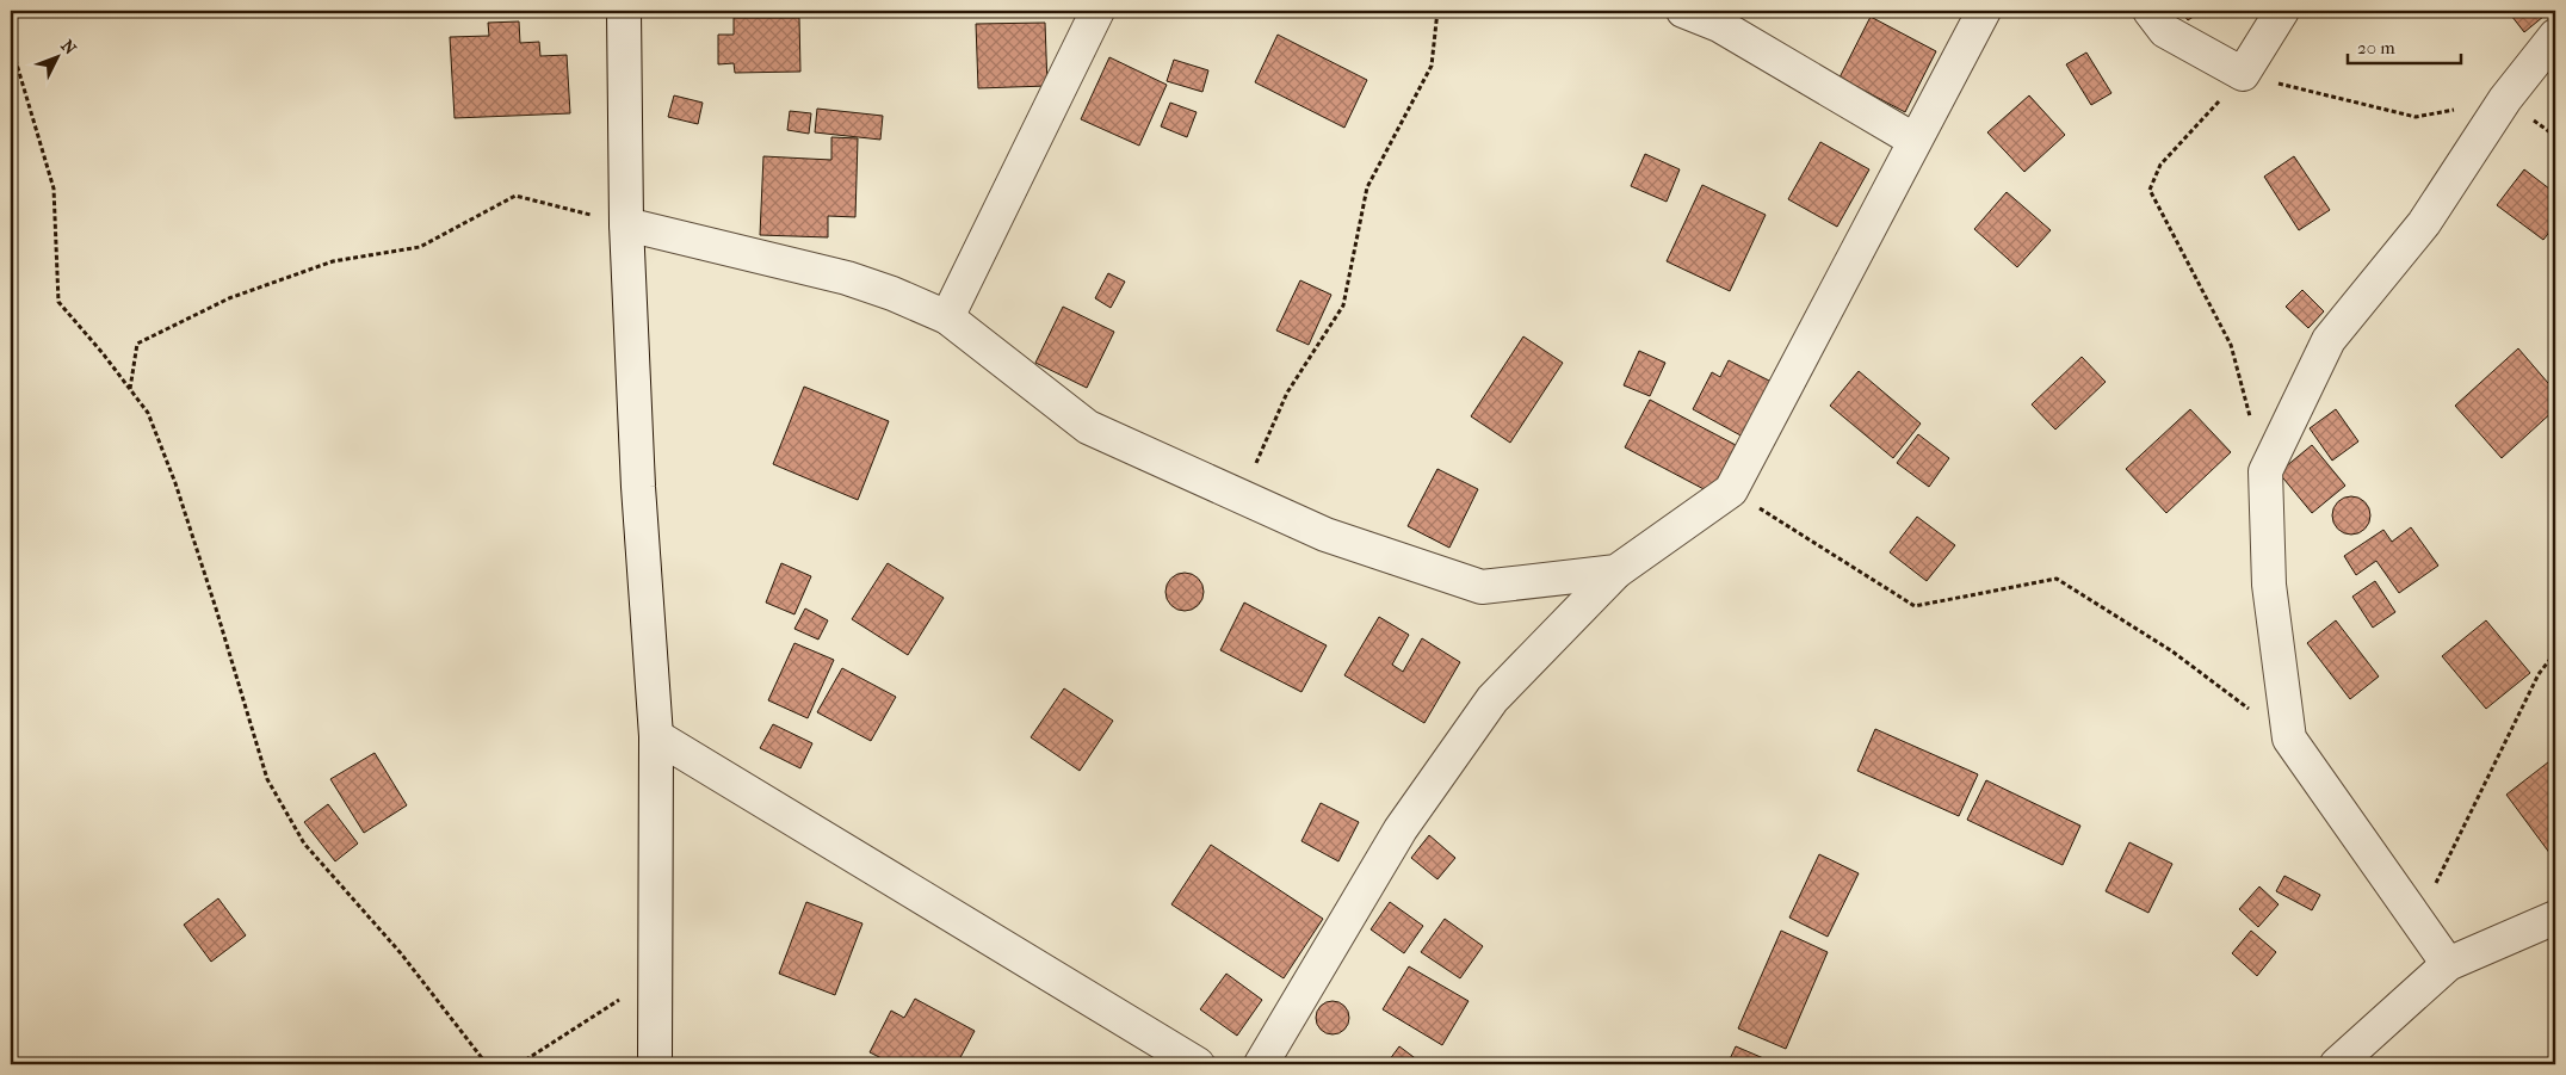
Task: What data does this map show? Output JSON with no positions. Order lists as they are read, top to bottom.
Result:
{
  "scale_bar": "20 m",
  "north": "top right"
}
